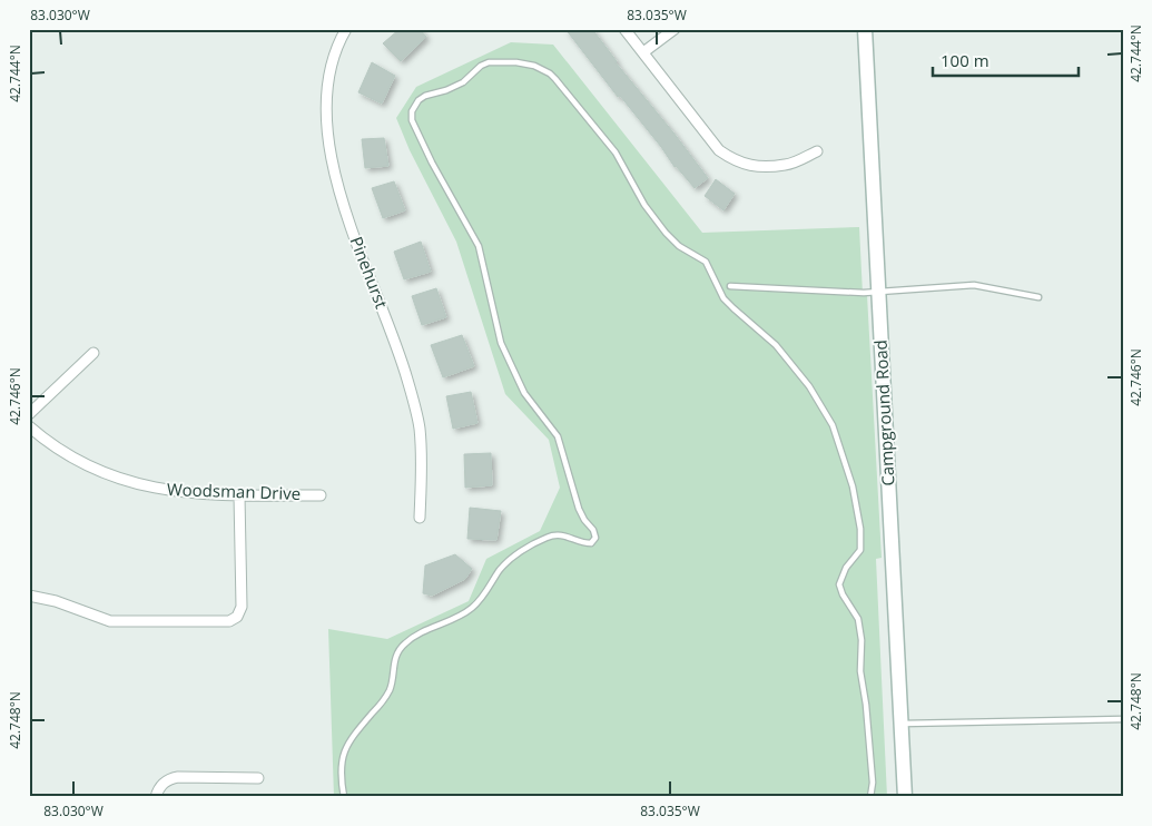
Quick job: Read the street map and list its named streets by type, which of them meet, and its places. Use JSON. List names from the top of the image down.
{
  "streets": {
    "street": ["Pinehurst", "Campground Road", "Woodsman Drive"]
  },
  "scale_bar": "100 m",
  "coordinates": [
    "83.030°W",
    "83.035°W",
    "42.744°N",
    "42.746°N",
    "42.748°N"
  ]
}
